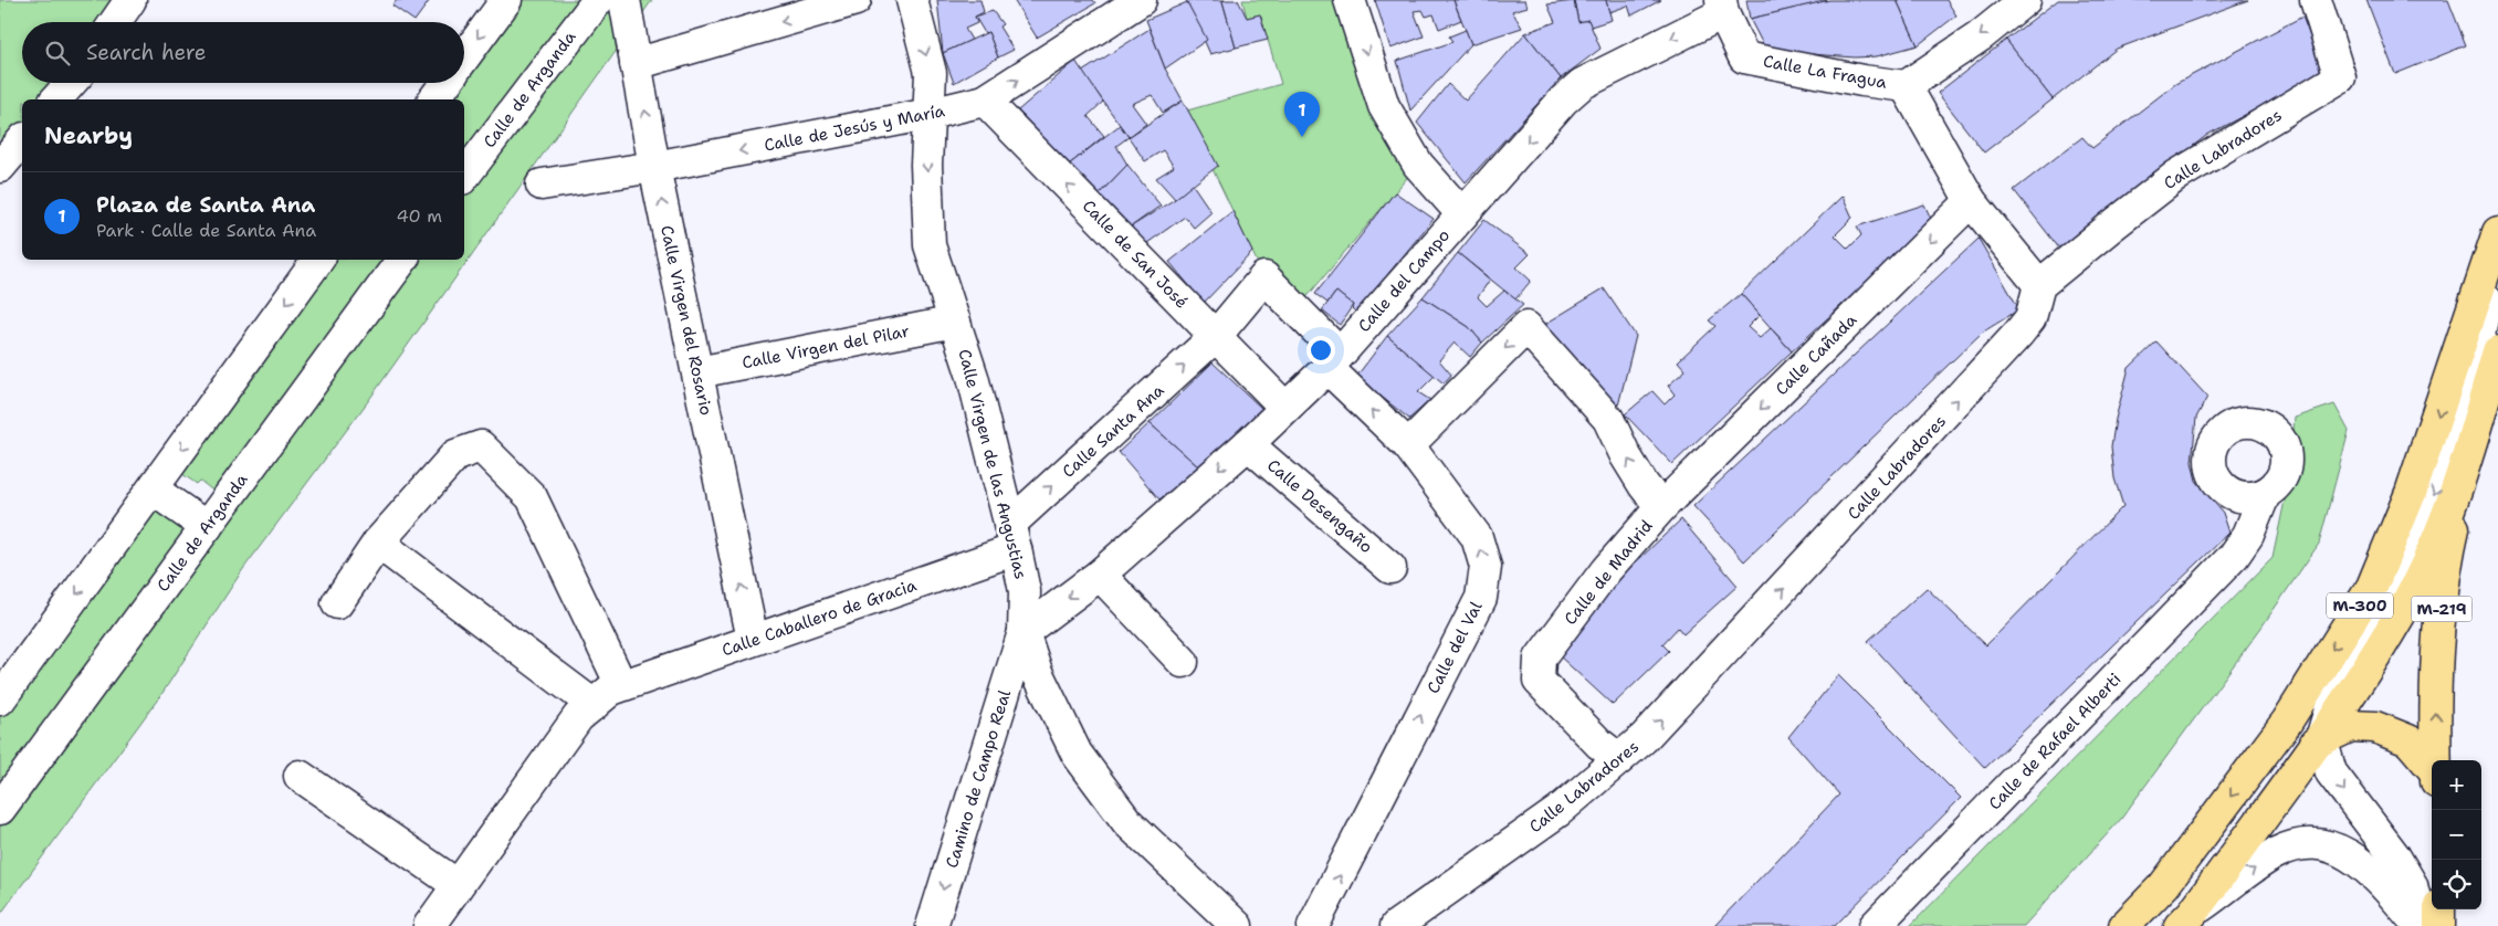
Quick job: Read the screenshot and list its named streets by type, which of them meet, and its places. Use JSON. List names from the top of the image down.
{
  "streets": {
    "main road": ["M-300", "M-219"],
    "street": [
      "Calle La Fragua",
      "Calle de Arganda",
      "Calle de Jesús y María",
      "Calle Labradores",
      "Calle de San José",
      "Calle del Campo",
      "Calle Virgen del Rosario",
      "Calle Virgen del Pilar",
      "Calle Cañada",
      "Calle Santa Ana",
      "Calle Virgen de las Angustias",
      "Calle Desengaño",
      "Calle de Madrid",
      "Calle Caballero de Gracia",
      "Calle del Val",
      "Calle de Rafael Alberti",
      "Camino de Campo Real"
    ]
  },
  "crossings": [
    ["Calle La Fragua", "Calle del Campo"],
    ["Calle de Jesús y María", "Calle de San José"],
    ["Calle de Jesús y María", "Calle Virgen del Rosario"],
    ["Calle de Jesús y María", "Calle Virgen de las Angustias"],
    ["Calle Labradores", "Calle de Madrid"],
    ["Calle de San José", "Calle del Campo"],
    ["Calle de San José", "Calle Santa Ana"],
    ["Calle del Campo", "Calle Santa Ana"],
    ["Calle del Campo", "Calle Virgen de las Angustias"],
    ["Calle del Campo", "Calle Desengaño"],
    ["Calle del Campo", "Calle del Val"],
    ["Calle del Campo", "Camino de Campo Real"],
    ["Calle Virgen del Rosario", "Calle Virgen del Pilar"],
    ["Calle Virgen del Rosario", "Calle Caballero de Gracia"],
    ["Calle Virgen del Pilar", "Calle Virgen de las Angustias"],
    ["Calle Cañada", "Calle de Madrid"],
    ["Calle Santa Ana", "Calle Virgen de las Angustias"],
    ["Calle Santa Ana", "Calle Caballero de Gracia"],
    ["Calle Santa Ana", "Calle del Val"],
    ["Calle Virgen de las Angustias", "Calle Caballero de Gracia"],
    ["Calle Virgen de las Angustias", "Camino de Campo Real"],
    ["Calle de Madrid", "Calle del Val"],
    ["M-300", "M-219"]
  ],
  "one_way": [
    "Calle La Fragua",
    "Calle Labradores",
    "Calle de San José",
    "Calle del Campo",
    "Calle Virgen del Rosario",
    "Calle Cañada",
    "Calle Santa Ana",
    "Calle del Val",
    "Camino de Campo Real"
  ],
  "page": {
    "search": "Search here",
    "pins": "1",
    "heading": "Nearby",
    "list": [
      {
        "mark": "1",
        "name": "Plaza de Santa Ana",
        "note": "Park · Calle de Santa Ana",
        "value": "40 m"
      }
    ],
    "map_buttons": ["+", "−"]
  }
}
